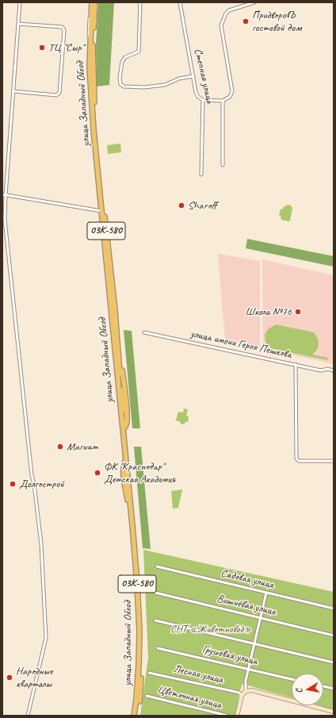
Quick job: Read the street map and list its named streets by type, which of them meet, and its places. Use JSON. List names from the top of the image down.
{
  "streets": {
    "highway": ["улица Западный Обход", "03К-580"],
    "street": [
      "Степная улица",
      "улица имени Героя Пешкова",
      "Садовая улица",
      "Вишнёвая улица",
      "Грушевая улица",
      "Лесная улица",
      "Цветочная улица"
    ]
  },
  "parks": ["СНТ «Животновод»"],
  "places": [
    "ПридворовЪ гостевой дом",
    "ТЦ \"Сыр\"",
    "Sharoff",
    "Школа №76",
    "Магнит",
    "ФК \"Краснодар\" Детская Академия",
    "Долгострой",
    "Народные кварталы"
  ],
  "north": "left"
}
